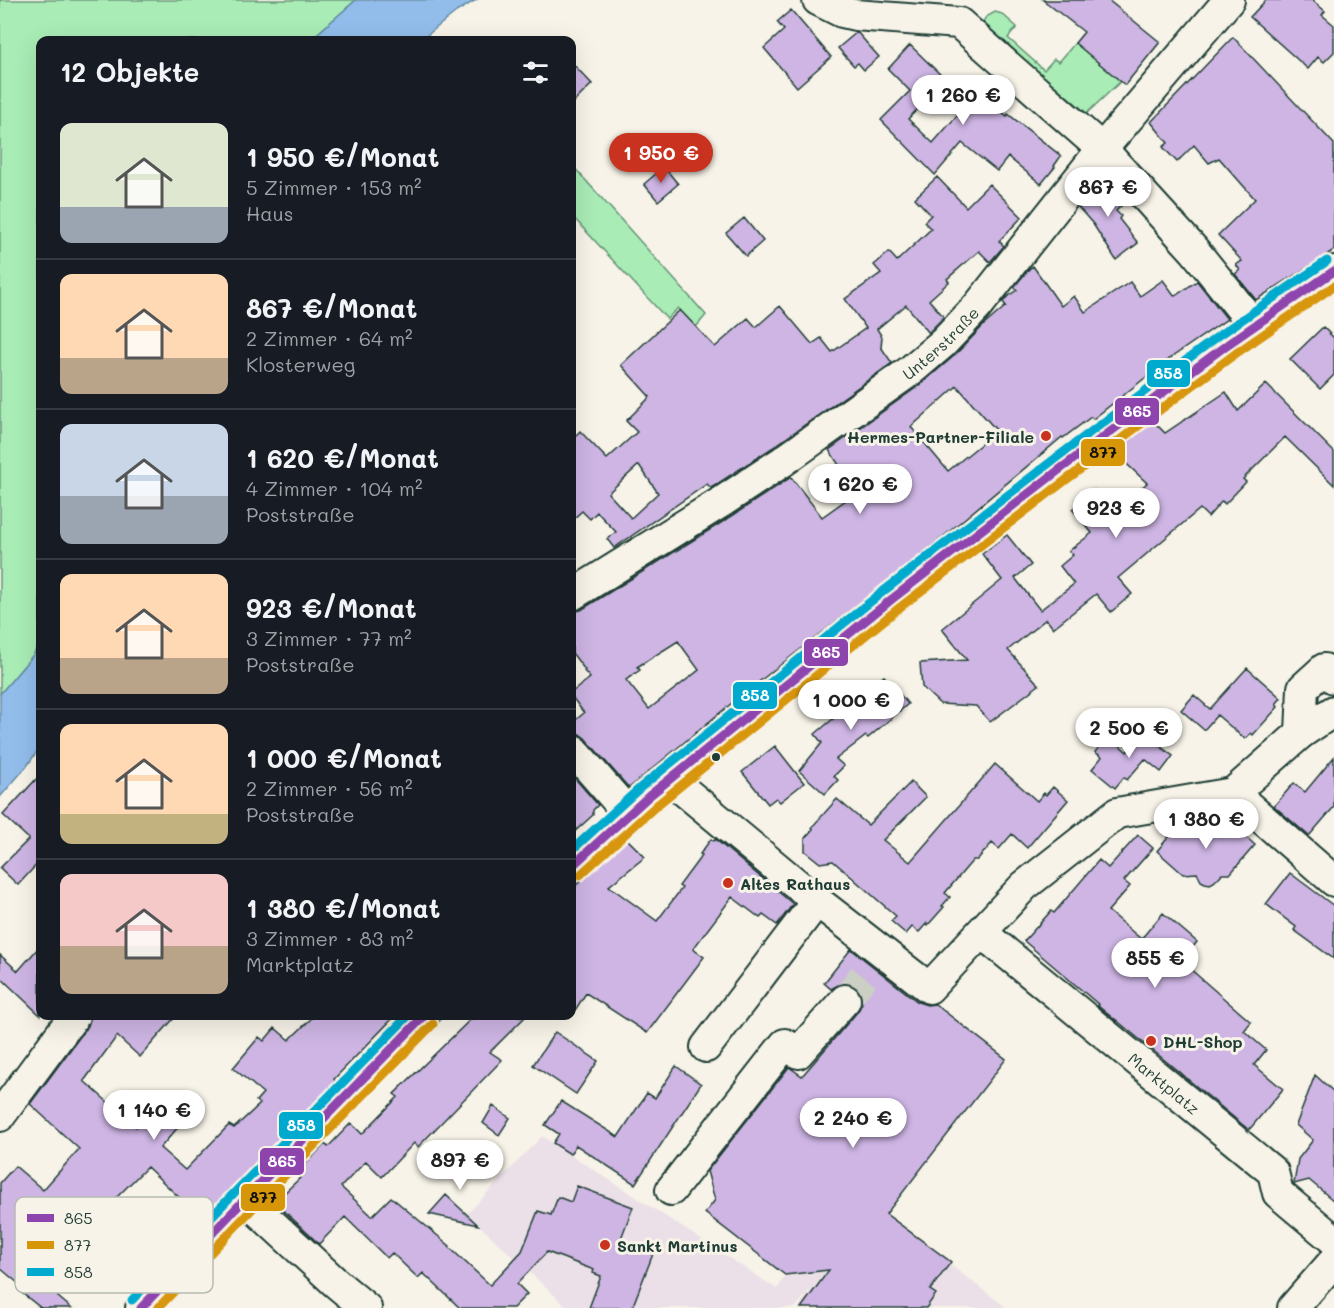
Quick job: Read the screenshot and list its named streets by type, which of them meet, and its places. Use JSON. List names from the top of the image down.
{
  "streets": {
    "street": ["Unterstraße", "Marktplatz"]
  },
  "places": [
    "Hermes-Partner-Filiale",
    "Altes Rathaus",
    "DHL-Shop",
    "Sankt Martinus"
  ],
  "lines": ["transit line 858", "transit line 865", "transit line 877"],
  "legend": ["865", "877", "858"],
  "page": {
    "heading": "12 Objekte",
    "price": [
      "1 260 €",
      "1 950 €",
      "867 €",
      "1 620 €",
      "923 €",
      "1 000 €",
      "2 500 €",
      "1 380 €",
      "855 €",
      "1 140 €",
      "2 240 €",
      "897 €"
    ],
    "list": [
      {
        "name": "1 950 €/Monat",
        "note": "5 Zimmer · 153 m² · Haus"
      },
      {
        "name": "867 €/Monat",
        "note": "2 Zimmer · 64 m² · Klosterweg"
      },
      {
        "name": "1 620 €/Monat",
        "note": "4 Zimmer · 104 m² · Poststraße"
      },
      {
        "name": "923 €/Monat",
        "note": "3 Zimmer · 77 m² · Poststraße"
      },
      {
        "name": "1 000 €/Monat",
        "note": "2 Zimmer · 56 m² · Poststraße"
      },
      {
        "name": "1 380 €/Monat",
        "note": "3 Zimmer · 83 m² · Marktplatz"
      }
    ]
  }
}
